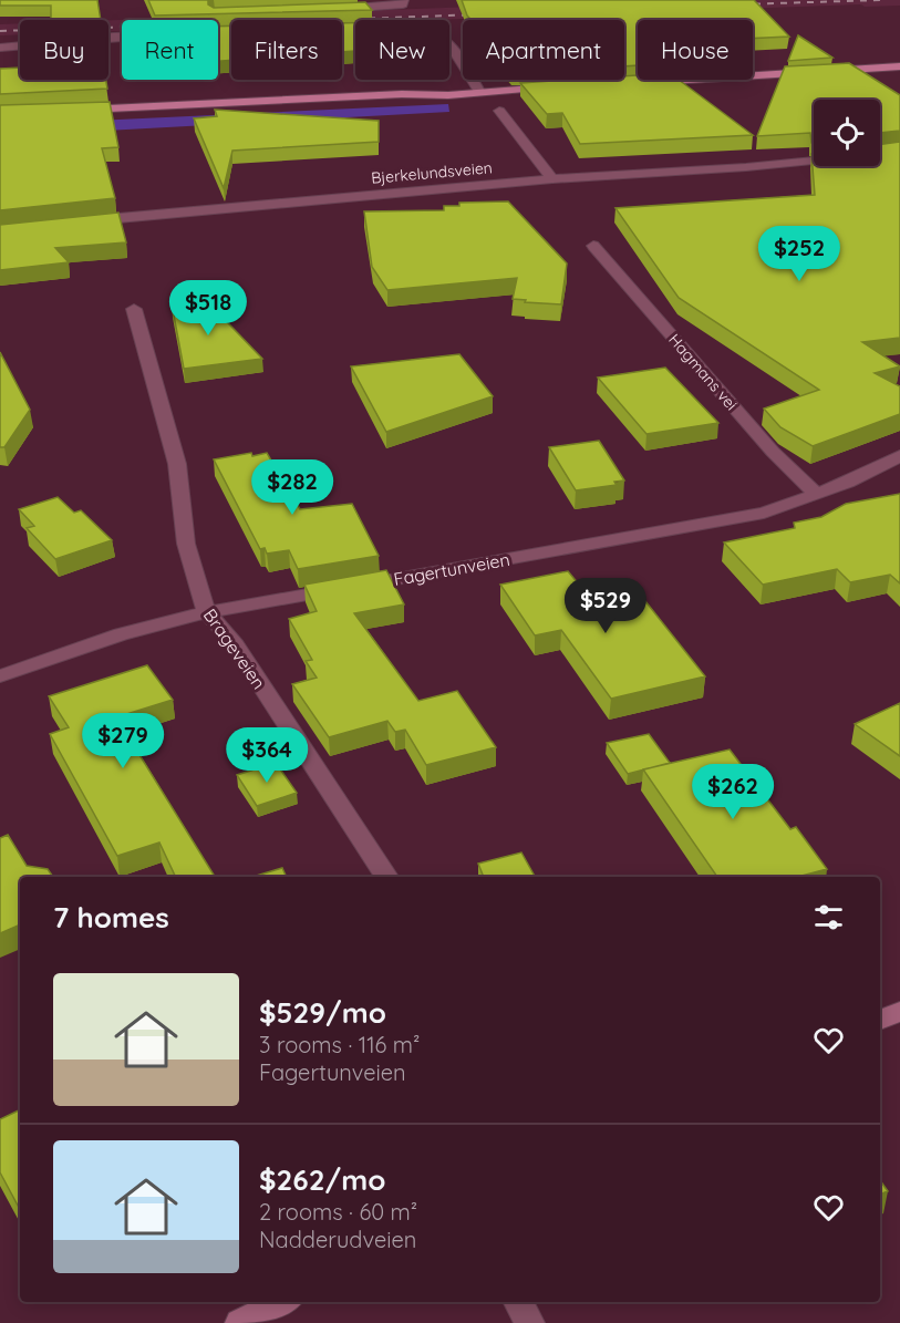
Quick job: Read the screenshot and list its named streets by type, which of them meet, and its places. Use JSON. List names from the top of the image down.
{
  "streets": {
    "street": [
      "Bjerkelundsveien",
      "Hagmans vei",
      "Fagertunveien",
      "Brageveien"
    ]
  },
  "crossings": [
    ["Hagmans vei", "Fagertunveien"],
    ["Fagertunveien", "Brageveien"]
  ],
  "page": {
    "chip": [
      "Buy",
      "Rent",
      "Filters",
      "New",
      "Apartment",
      "House"
    ],
    "price": [
      "$252",
      "$518",
      "$282",
      "$529",
      "$279",
      "$364",
      "$262"
    ],
    "heading": "7 homes",
    "list": [
      {
        "name": "$529/mo",
        "note": "3 rooms · 116 m² · Fagertunveien"
      },
      {
        "name": "$262/mo",
        "note": "2 rooms · 60 m² · Nadderudveien"
      }
    ]
  }
}
